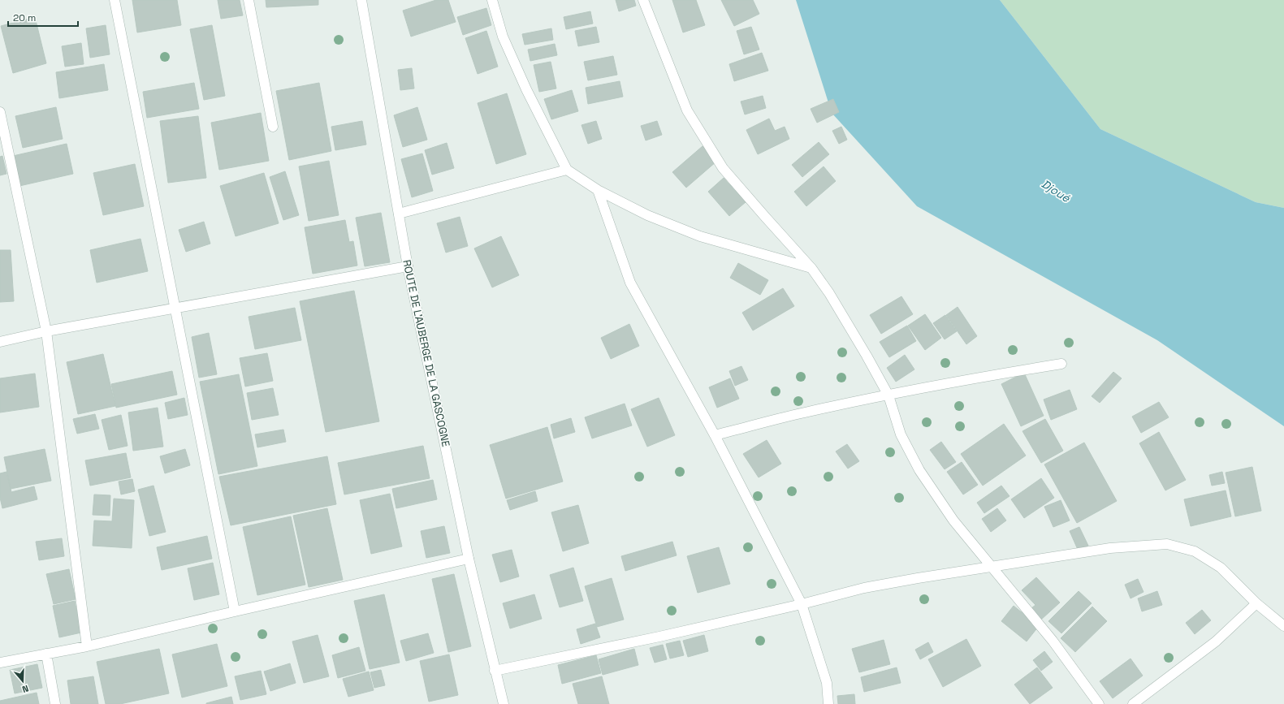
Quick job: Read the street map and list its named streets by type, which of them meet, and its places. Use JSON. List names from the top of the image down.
{
  "streets": {
    "street": ["ROUTE DE L'AUBERGE DE LA GASCOGNE"]
  },
  "water": ["Djoué"],
  "scale_bar": "20 m",
  "north": "bottom"
}
